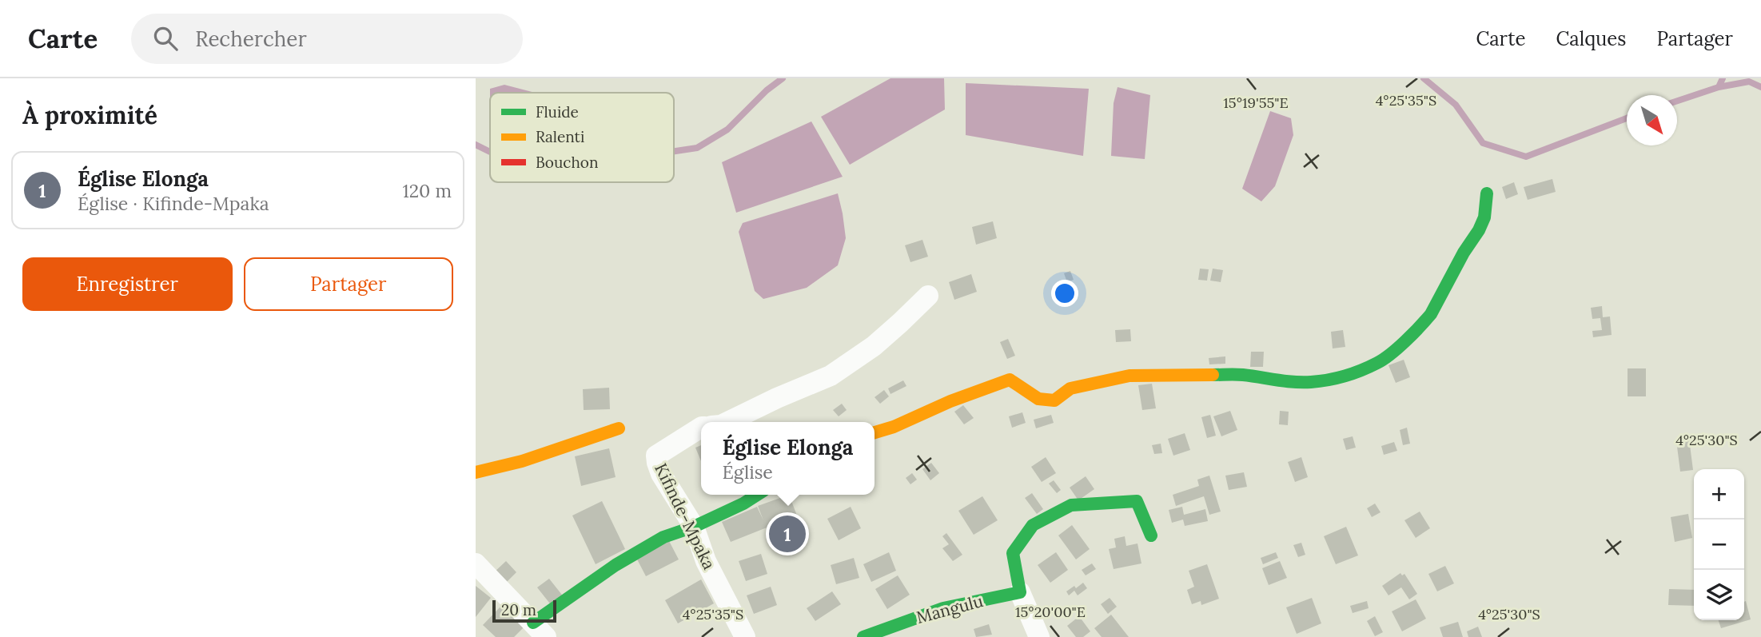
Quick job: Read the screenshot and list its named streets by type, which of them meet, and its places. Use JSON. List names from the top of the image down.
{
  "streets": {
    "street": ["Kifinde-Mpaka", "Mangulu"]
  },
  "legend": ["Fluide", "Ralenti", "Bouchon"],
  "scale_bar": "20 m",
  "north": "bottom right",
  "page": {
    "header": "Carte",
    "search": "Rechercher",
    "nav": ["Carte", "Calques", "Partager"],
    "heading": "À proximité",
    "list": [
      {
        "mark": "1",
        "name": "Église Elonga",
        "note": "Église · Kifinde-Mpaka",
        "value": "120 m"
      }
    ],
    "buttons": ["Enregistrer", "Partager"],
    "popup": ["Église Elonga", "Église"],
    "map_buttons": ["+", "−"],
    "pins": "1",
    "scale": "20 m"
  },
  "coordinates": [
    "4°25'35\"S",
    "15°19'55\"E",
    "4°25'30\"S",
    "15°20'00\"E"
  ]
}
